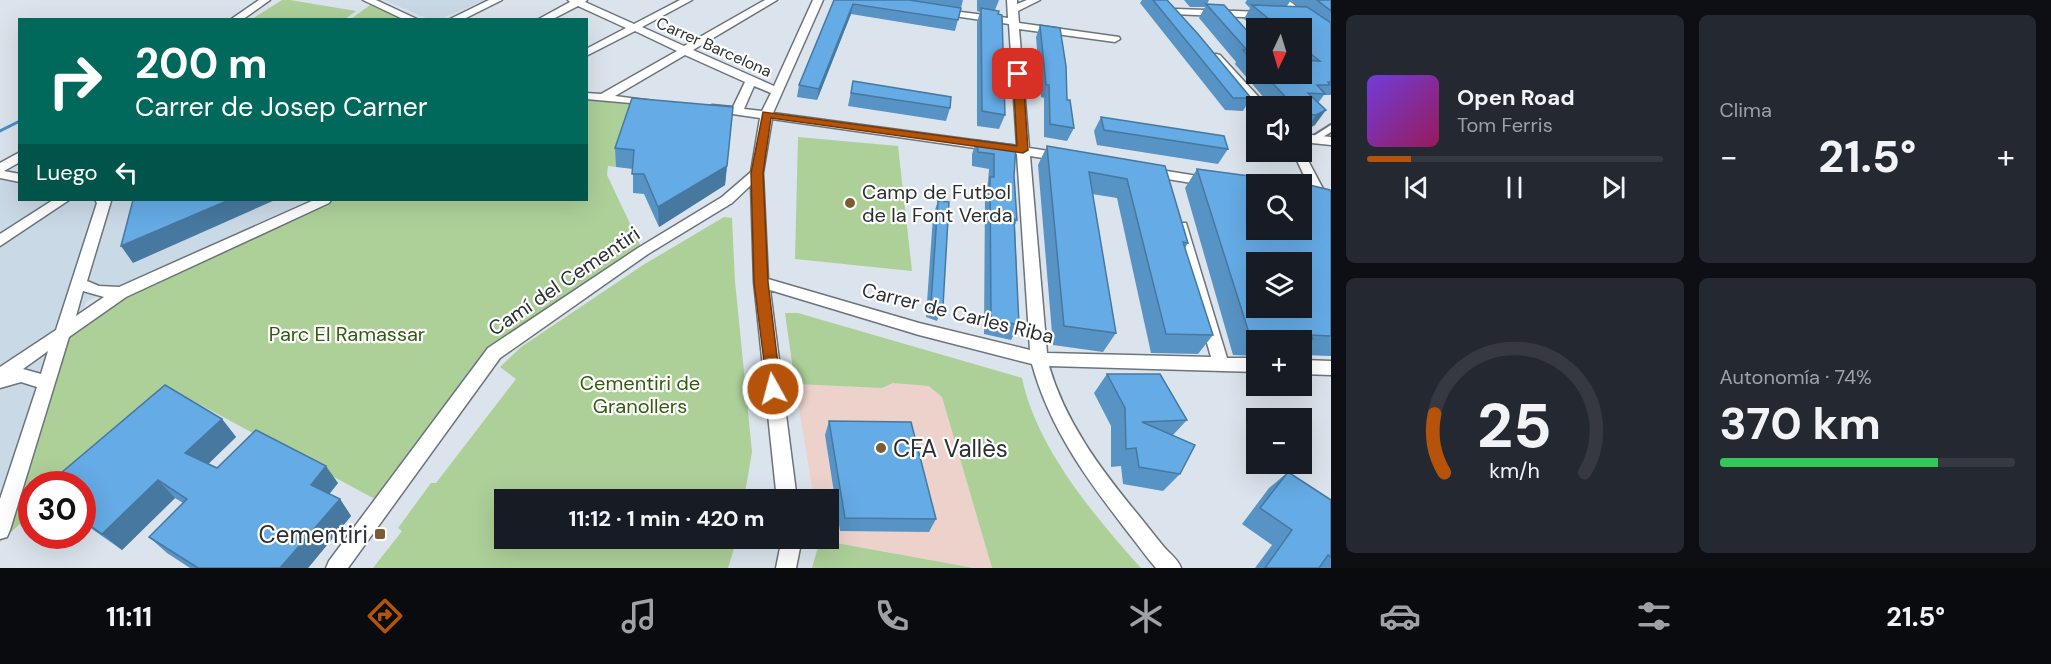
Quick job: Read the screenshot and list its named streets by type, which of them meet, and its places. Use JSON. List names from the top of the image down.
{
  "streets": {
    "street": ["Carrer Barcelona", "Camí del Cementiri", "Carrer de Carles Riba"]
  },
  "parks": ["Parc El Ramassar", "Cementiri de Granollers"],
  "places": {
    "other": ["Camp de Futbol de la Font Verda", "CFA Vallès"],
    "transit": ["Cementiri"]
  },
  "north": "bottom",
  "page": {
    "tile": [
      "Clima",
      ["Autonomía · 74%", "370 km"]
    ],
    "map_buttons": ["+", "−"],
    "turn": ["200 m", "Carrer de Josep Carner"],
    "song": ["Open Road", "Tom Ferris"],
    "heat": ["−", "21.5°", "+"],
    "then": "Luego",
    "limit": "30",
    "trip": "11:12 · 1 min · 420 m",
    "tabs": ["11:11", "21.5°"],
    "gauge": ["25", "km/h"]
  }
}
